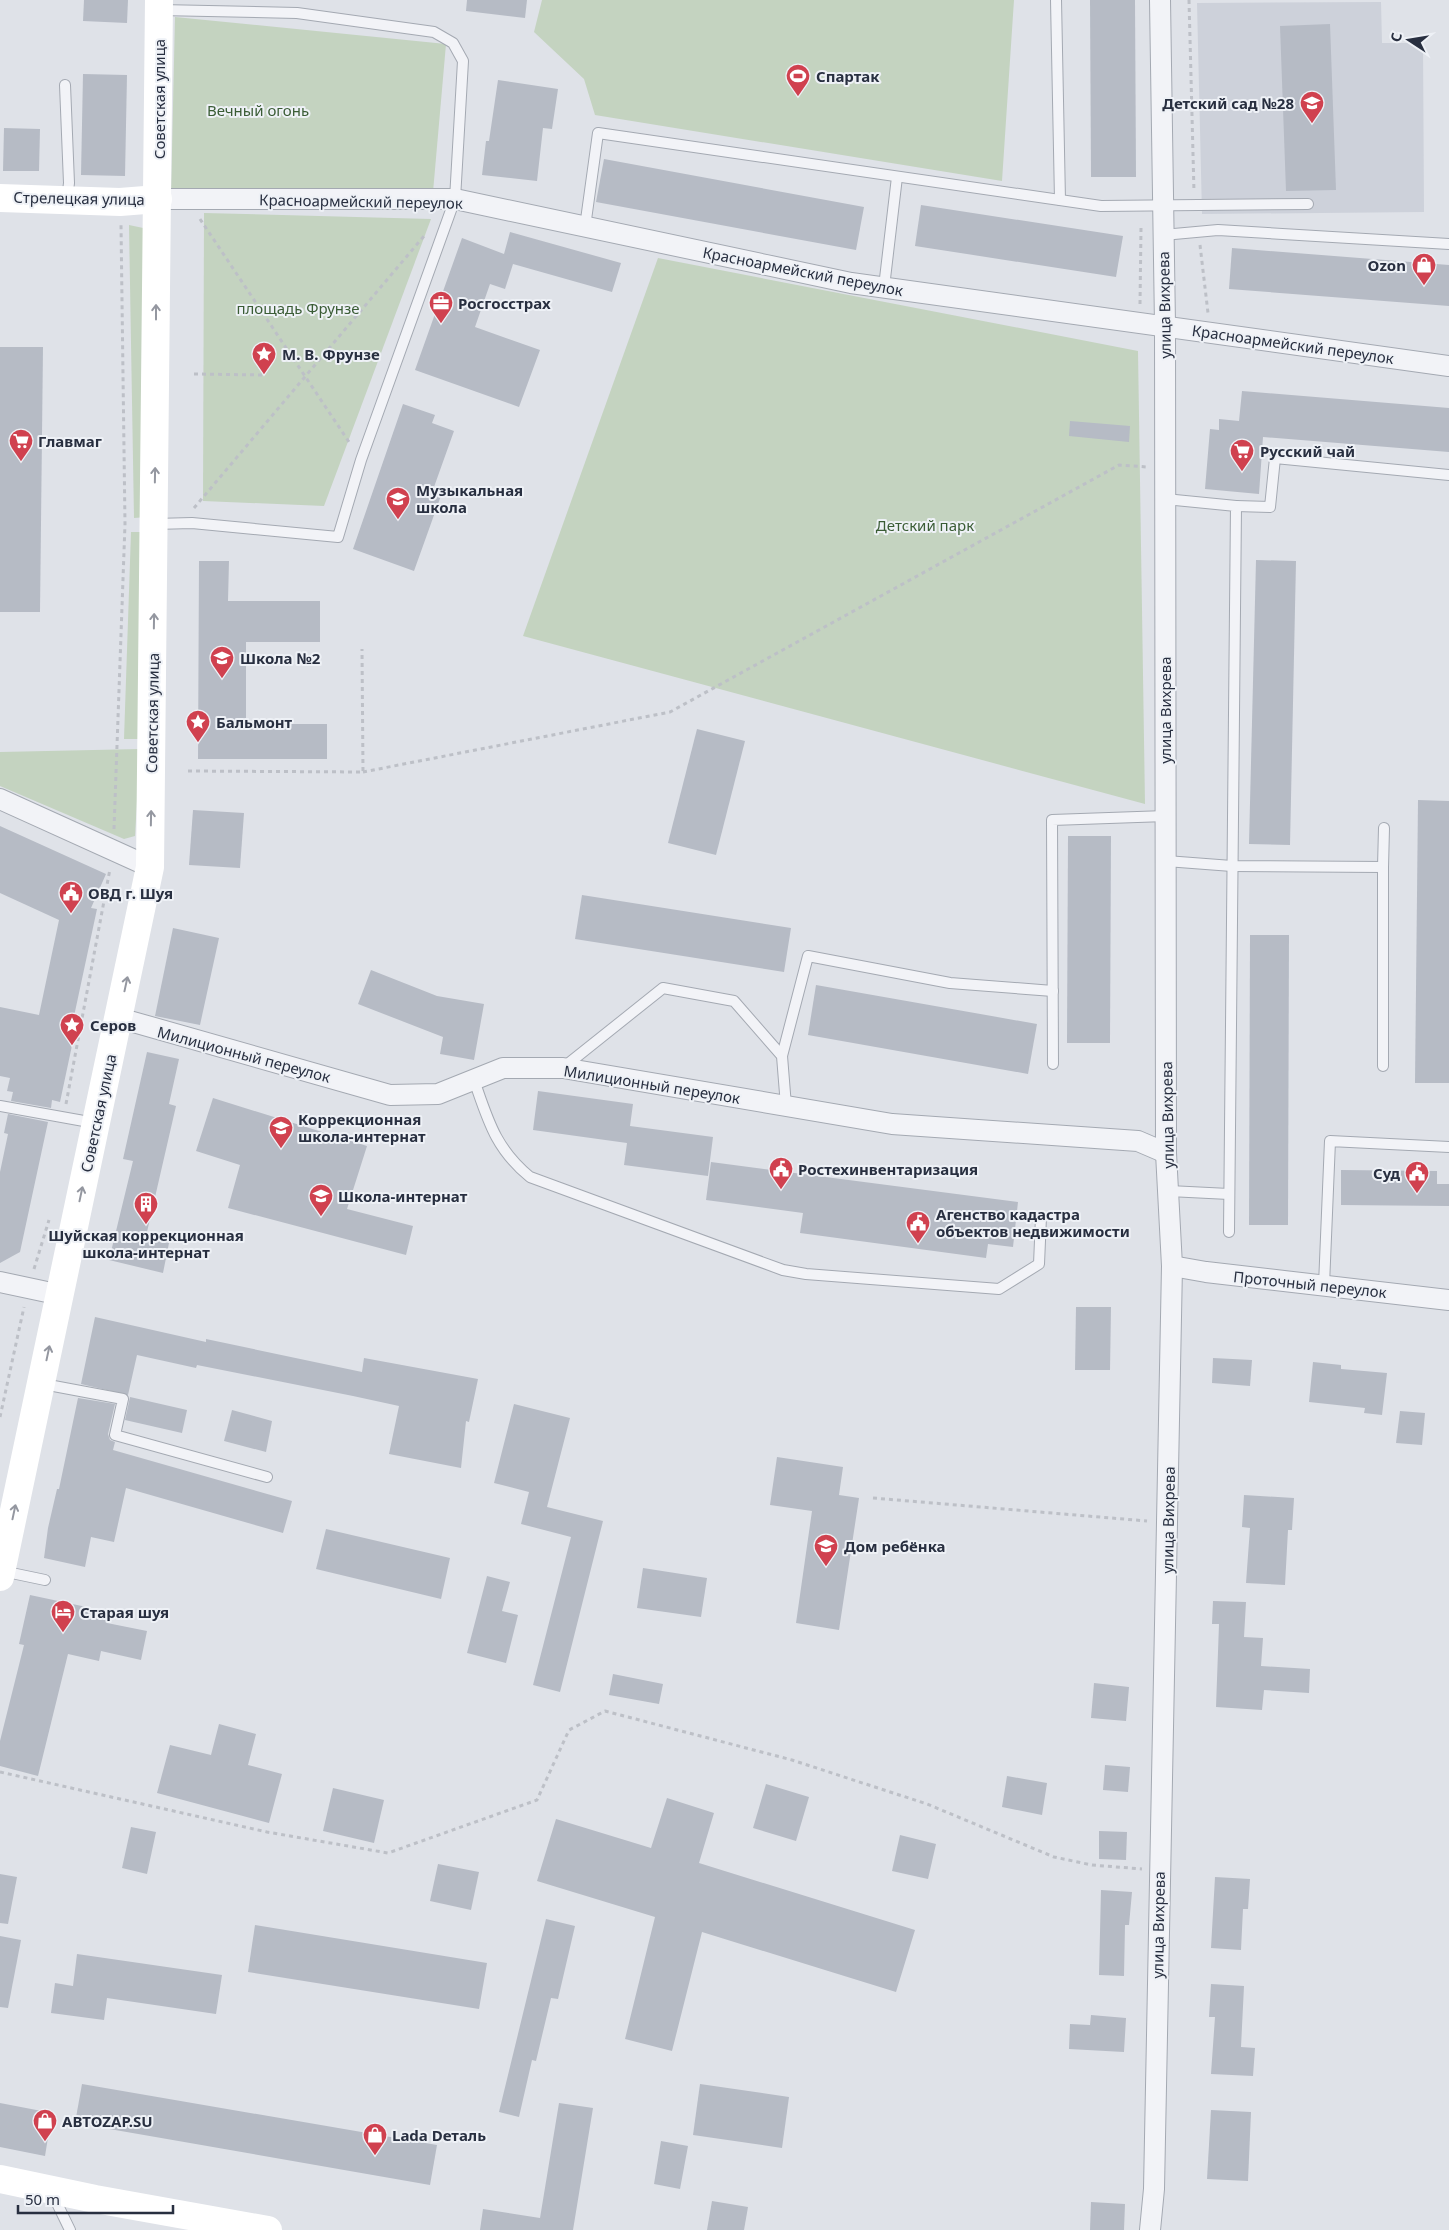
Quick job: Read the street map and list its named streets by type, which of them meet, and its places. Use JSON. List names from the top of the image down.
{
  "streets": {
    "street": [
      "Советская улица",
      "Стрелецкая улица",
      "Красноармейский переулок",
      "улица Вихрева",
      "Милиционный переулок",
      "Проточный переулок"
    ]
  },
  "crossings": [
    ["Советская улица", "Стрелецкая улица"],
    ["Советская улица", "Красноармейский переулок"],
    ["Советская улица", "Милиционный переулок"],
    ["Стрелецкая улица", "Красноармейский переулок"],
    ["Красноармейский переулок", "улица Вихрева"],
    ["улица Вихрева", "Милиционный переулок"],
    ["улица Вихрева", "Проточный переулок"]
  ],
  "one_way": ["Советская улица"],
  "parks": ["Вечный огонь", "площадь Фрунзе", "Детский парк"],
  "places": {
    "sports": ["Спартак"],
    "school or university": [
      "Детский сад №28",
      "Музыкальная школа",
      "Школа №2",
      "Коррекционная школа-интернат",
      "Школа-интернат",
      "Дом ребёнка"
    ],
    "shop": ["Ozon", "АВТОZAP.SU", "Lada Dеталь"],
    "office": ["Росгосстрах"],
    "place": ["М. В. Фрунзе", "Бальмонт", "Серов"],
    "supermarket": ["Главмаг", "Русский чай"],
    "public building": [
      "ОВД г. Шуя",
      "Ростехинвентаризация",
      "Суд",
      "Агенство кадастра объектов недвижимости"
    ],
    "building": ["Шуйская коррекционная школа-интернат"],
    "hotel": ["Старая шуя"]
  },
  "scale_bar": "50 m",
  "north": "left"
}
